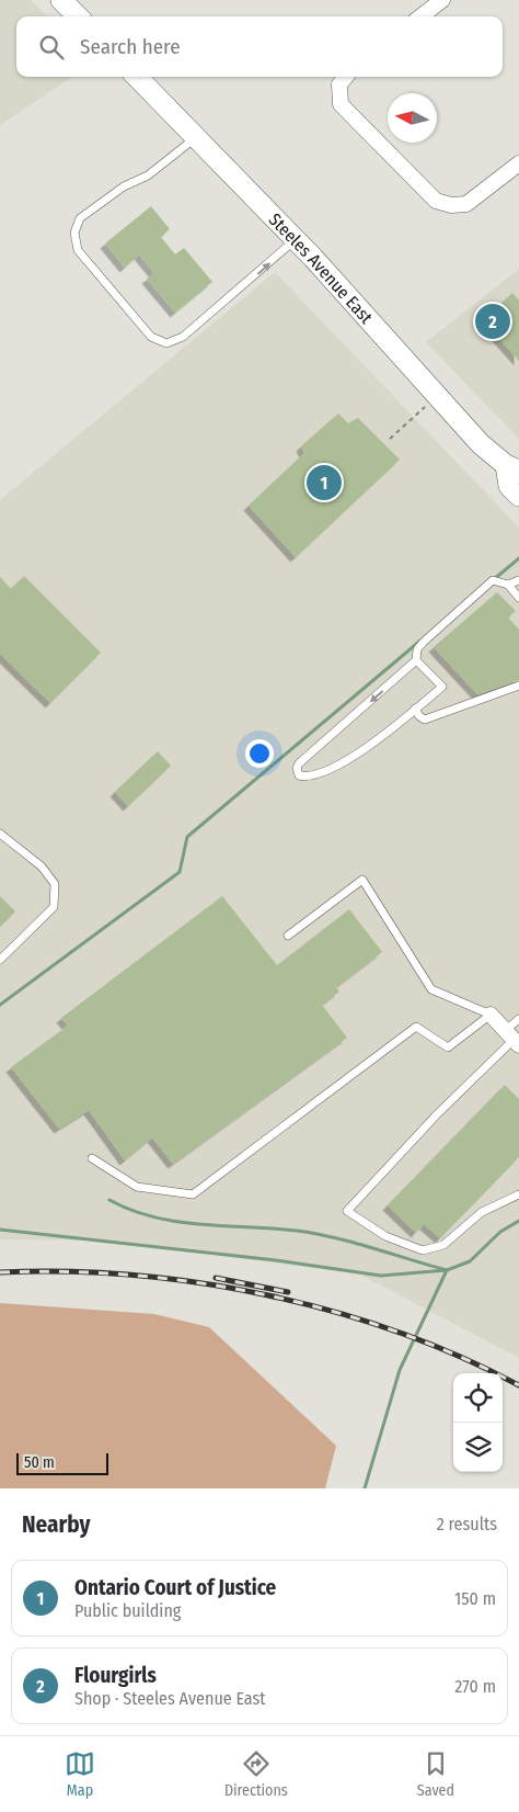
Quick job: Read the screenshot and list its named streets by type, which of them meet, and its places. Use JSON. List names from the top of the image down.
{
  "streets": {
    "main road": ["Steeles Avenue East"]
  },
  "scale_bar": "50 m",
  "north": "left",
  "page": {
    "search": "Search here",
    "pins": ["2", "1"],
    "scale": "50 m",
    "heading": ["Nearby", "2 results"],
    "list": [
      {
        "mark": "1",
        "name": "Ontario Court of Justice",
        "note": "Public building",
        "value": "150 m"
      },
      {
        "mark": "2",
        "name": "Flourgirls",
        "note": "Shop · Steeles Avenue East",
        "value": "270 m"
      }
    ],
    "nav": ["Map", "Directions", "Saved"]
  }
}
